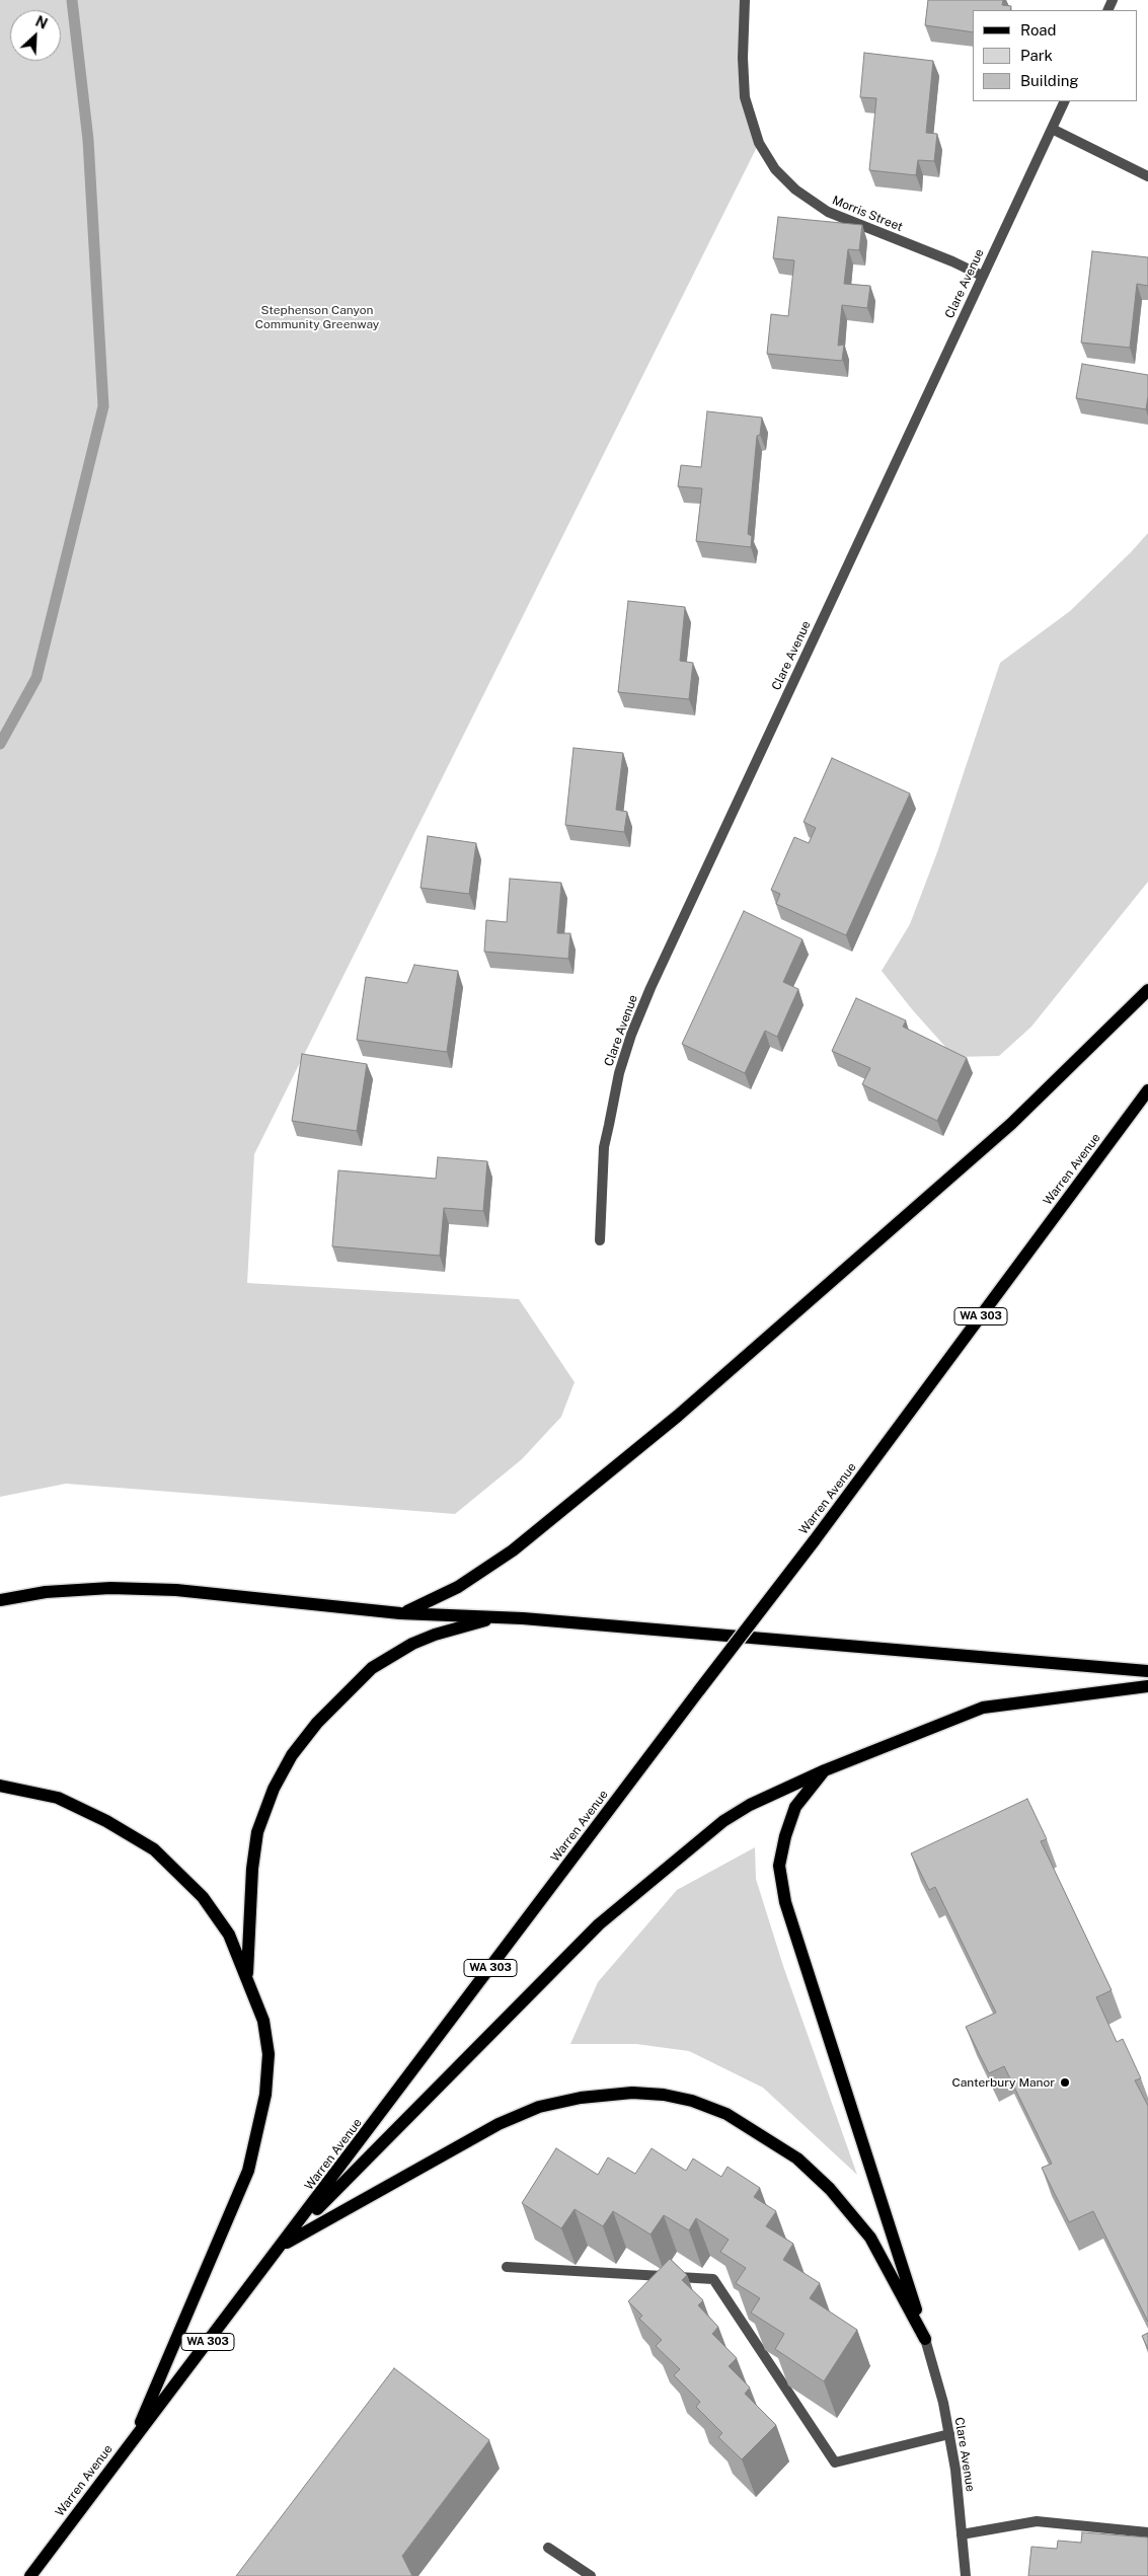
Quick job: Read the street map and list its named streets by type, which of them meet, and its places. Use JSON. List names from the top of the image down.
{
  "streets": {
    "main road": ["Warren Avenue", "WA 303"],
    "street": ["Morris Street", "Clare Avenue"]
  },
  "crossings": [
    ["Morris Street", "Clare Avenue"]
  ],
  "parks": ["Stephenson Canyon Community Greenway"],
  "places": ["Canterbury Manor"],
  "legend": ["Road", "Park", "Building"],
  "north": "top right"
}
